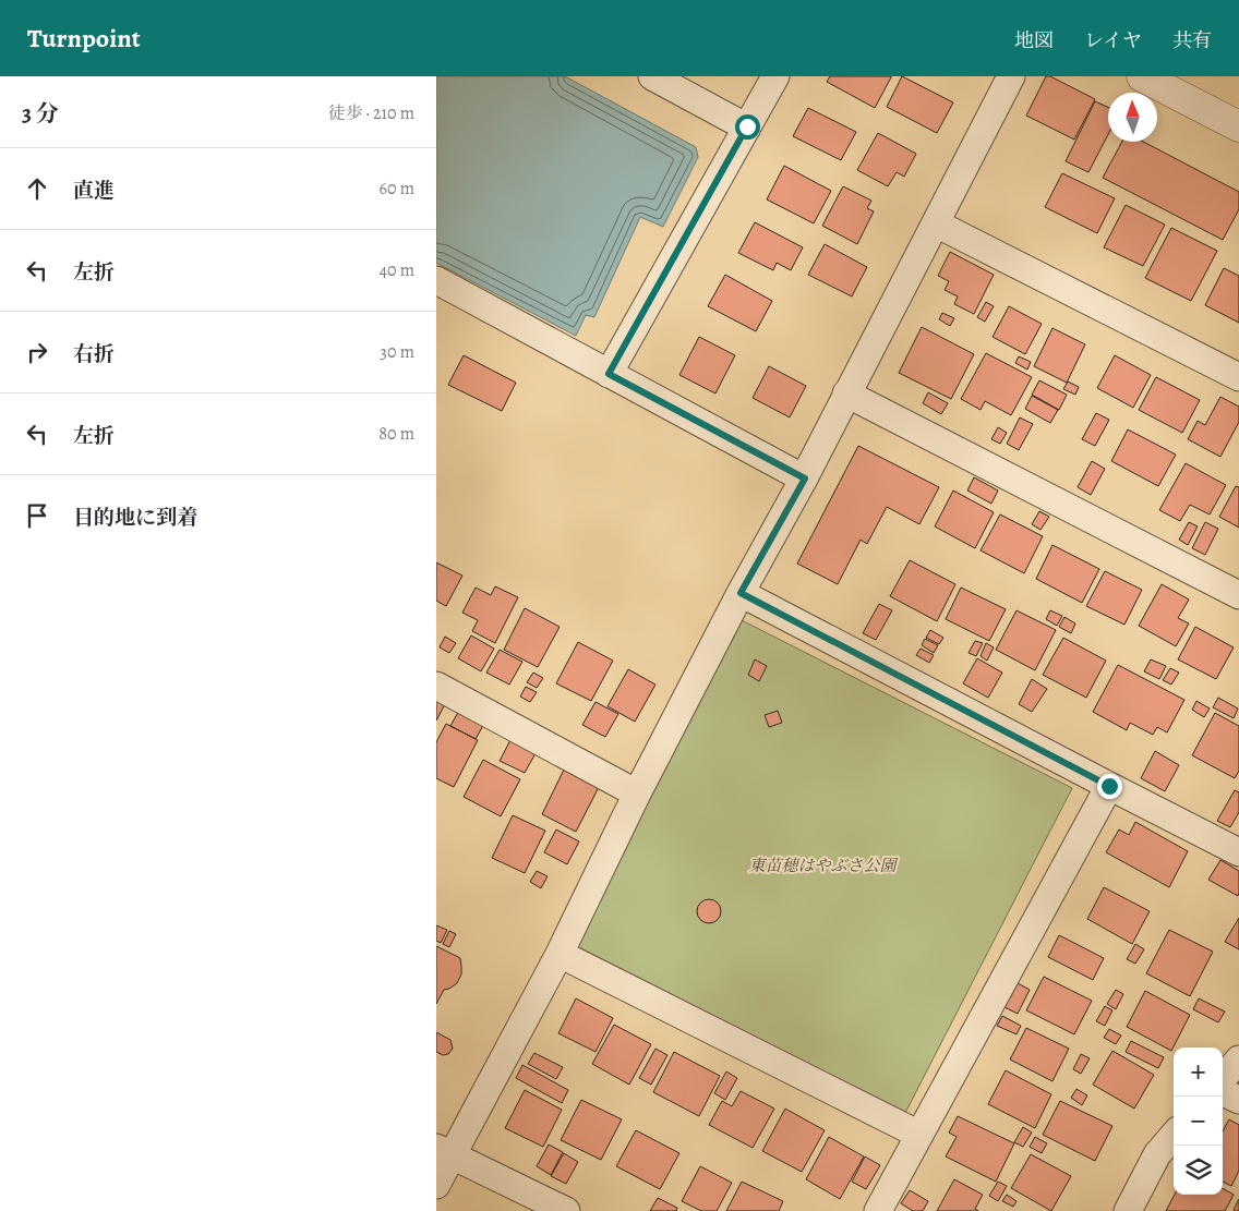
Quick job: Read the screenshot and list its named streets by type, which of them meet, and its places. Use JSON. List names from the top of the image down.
{
  "parks": ["東苗穂はやぶさ公園"],
  "north": "top",
  "page": {
    "header": "Turnpoint",
    "nav": ["地図", "レイヤ", "共有"],
    "heading": ["3 分", "徒歩 · 210 m"],
    "list": [
      ["直進", "60 m"],
      ["左折", "40 m"],
      ["右折", "30 m"],
      ["左折", "80 m"],
      "目的地に到着"
    ],
    "map_buttons": ["+", "−"]
  }
}
